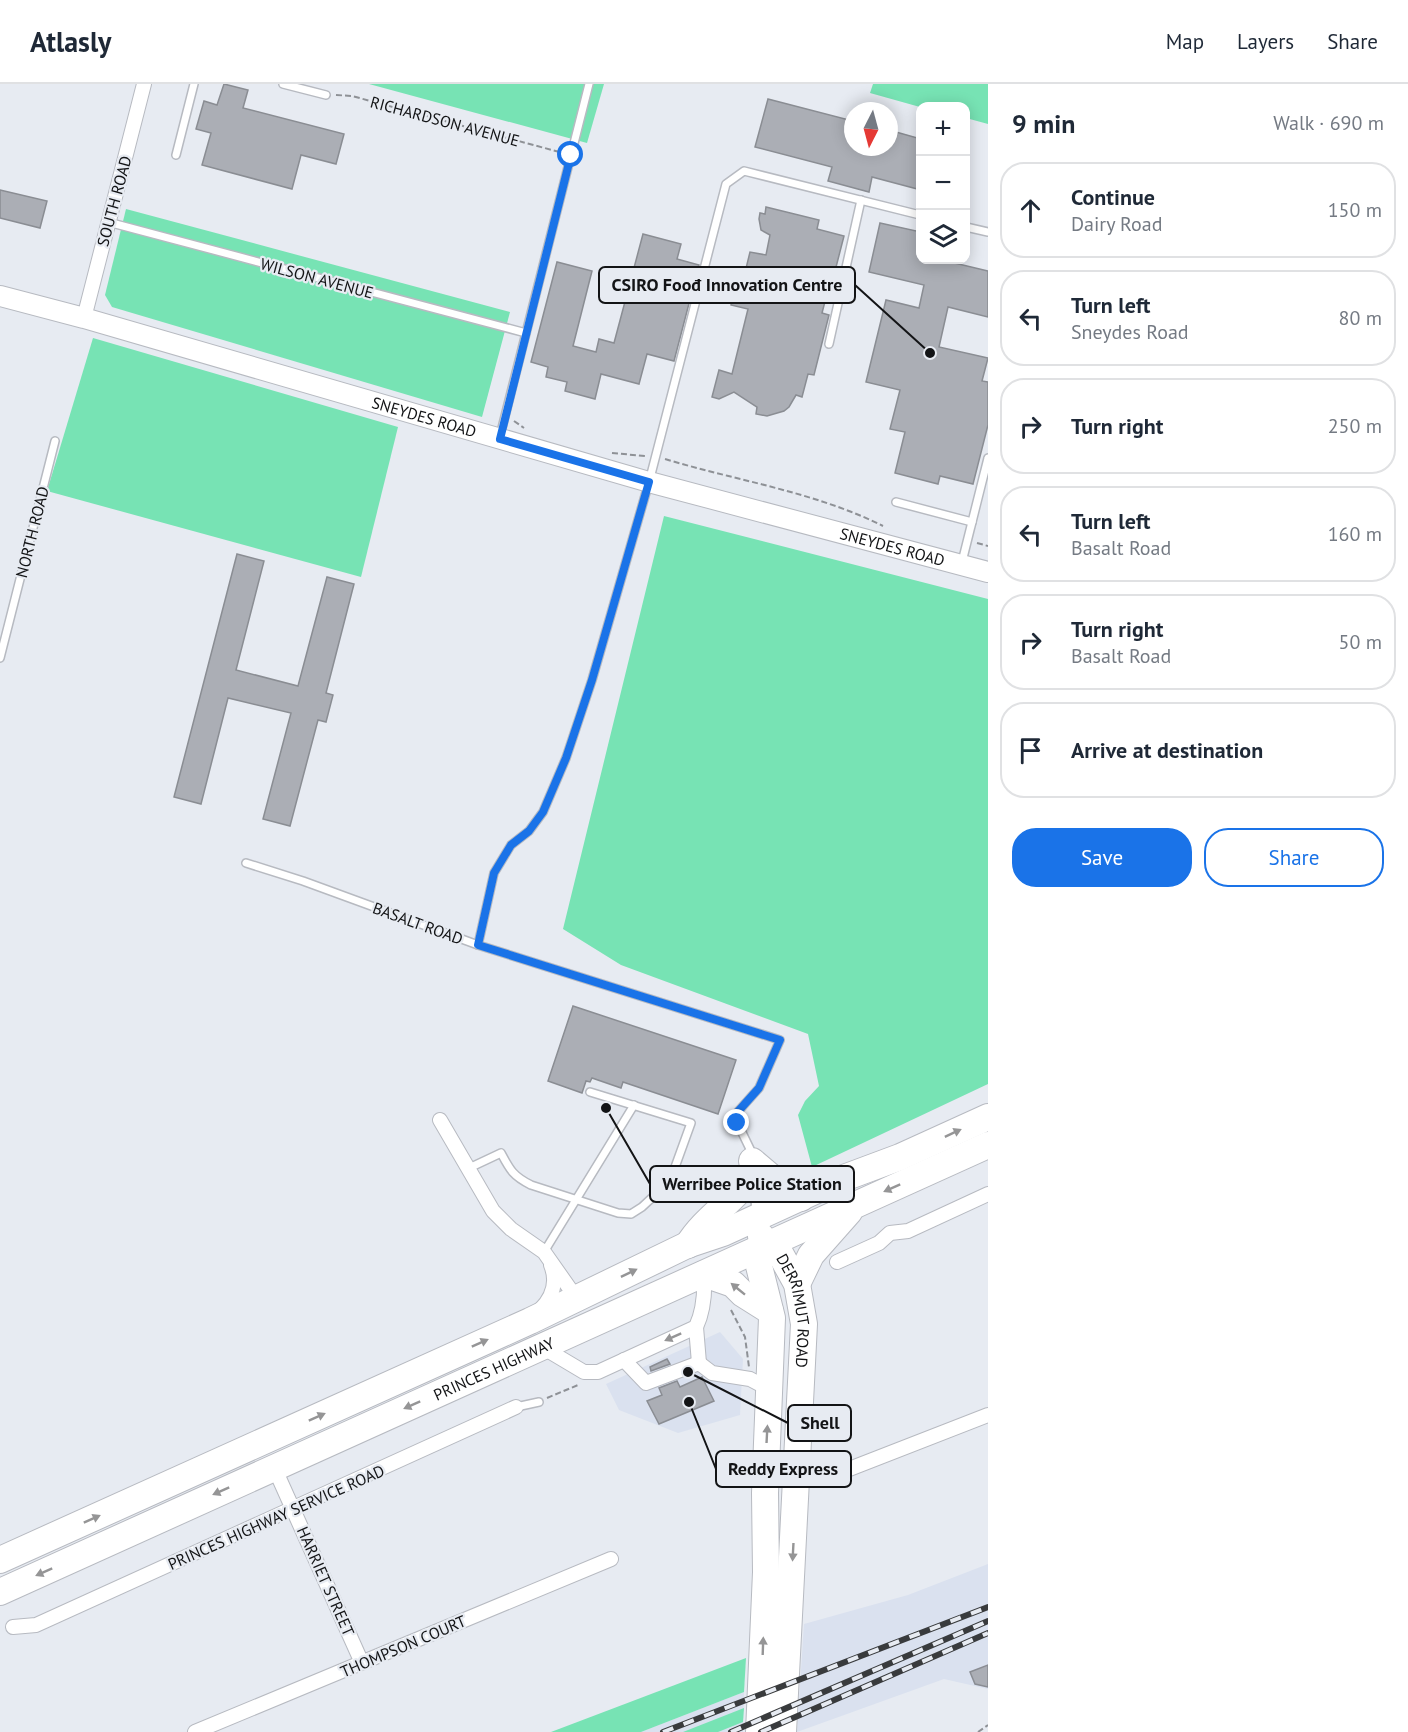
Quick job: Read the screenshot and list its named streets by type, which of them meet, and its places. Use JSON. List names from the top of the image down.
{
  "streets": {
    "highway": ["DERRIMUT ROAD", "PRINCES HIGHWAY"],
    "main road": ["SNEYDES ROAD"],
    "street": [
      "SOUTH ROAD",
      "PRINCES HIGHWAY SERVICE ROAD",
      "HARRIET STREET",
      "THOMPSON COURT"
    ],
    "lane": ["WILSON AVENUE", "NORTH ROAD", "BASALT ROAD"],
    "path": ["RICHARDSON AVENUE"]
  },
  "crossings": [
    ["SOUTH ROAD", "WILSON AVENUE"],
    ["SOUTH ROAD", "SNEYDES ROAD"],
    ["BASALT ROAD", "PRINCES HIGHWAY"],
    ["DERRIMUT ROAD", "PRINCES HIGHWAY"],
    ["PRINCES HIGHWAY", "HARRIET STREET"],
    ["PRINCES HIGHWAY SERVICE ROAD", "HARRIET STREET"],
    ["HARRIET STREET", "THOMPSON COURT"]
  ],
  "places": [
    "CSIRO Foođ Innovation Centre",
    "Werribee Police Station",
    "Shell",
    "Reddy Express"
  ],
  "north": "bottom",
  "page": {
    "header": "Atlasly",
    "nav": ["Map", "Layers", "Share"],
    "heading": ["9 min", "Walk · 690 m"],
    "map_buttons": ["+", "−"],
    "list": [
      ["Continue", "Dairy Road", "150 m"],
      ["Turn left", "Sneydes Road", "80 m"],
      ["Turn right", "250 m"],
      ["Turn left", "Basalt Road", "160 m"],
      ["Turn right", "Basalt Road", "50 m"],
      "Arrive at destination"
    ],
    "buttons": ["Save", "Share"]
  }
}
